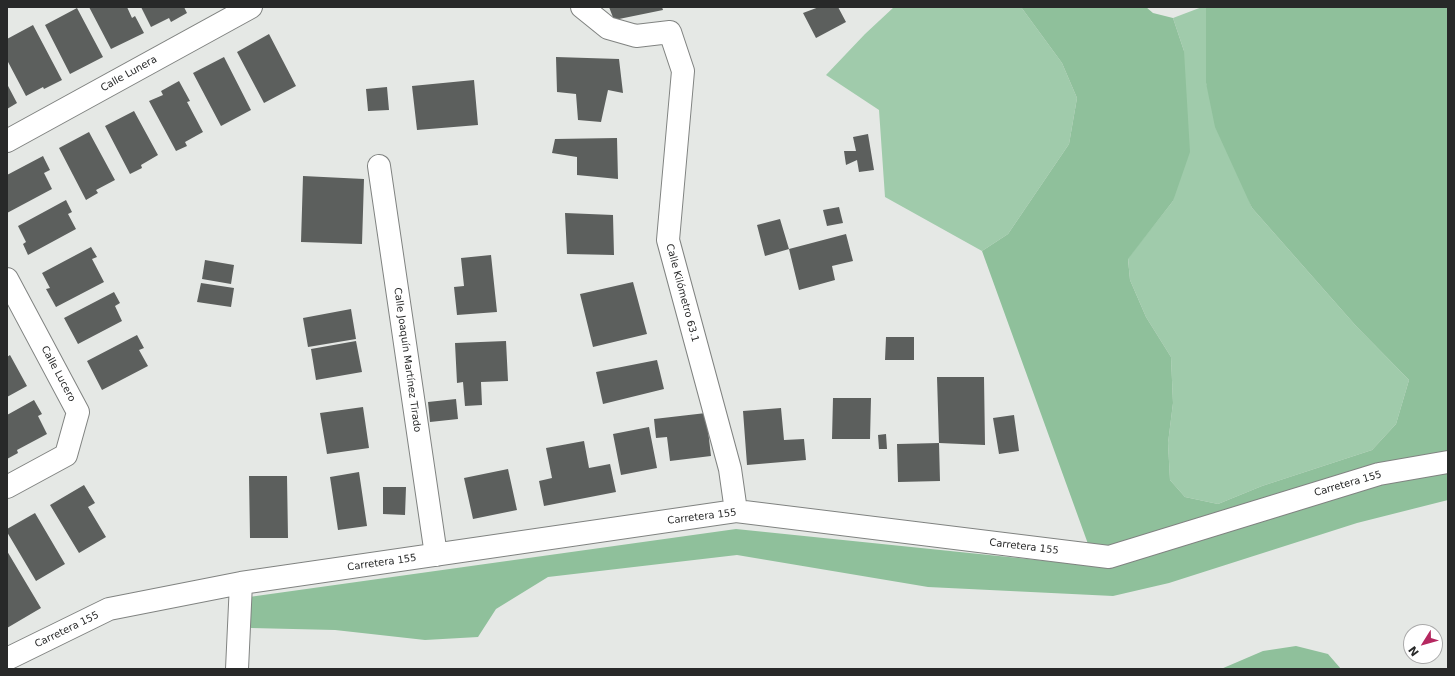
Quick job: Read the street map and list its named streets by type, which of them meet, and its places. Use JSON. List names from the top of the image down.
{
  "streets": {
    "street": [
      "Calle Lunera",
      "Calle Kilómetro 63.1",
      "Calle Joaquín Martínez Tirado",
      "Calle Lucero",
      "Carretera 155"
    ]
  },
  "crossings": [
    ["Calle Kilómetro 63.1", "Carretera 155"],
    ["Calle Joaquín Martínez Tirado", "Carretera 155"]
  ],
  "north": "bottom left"
}
